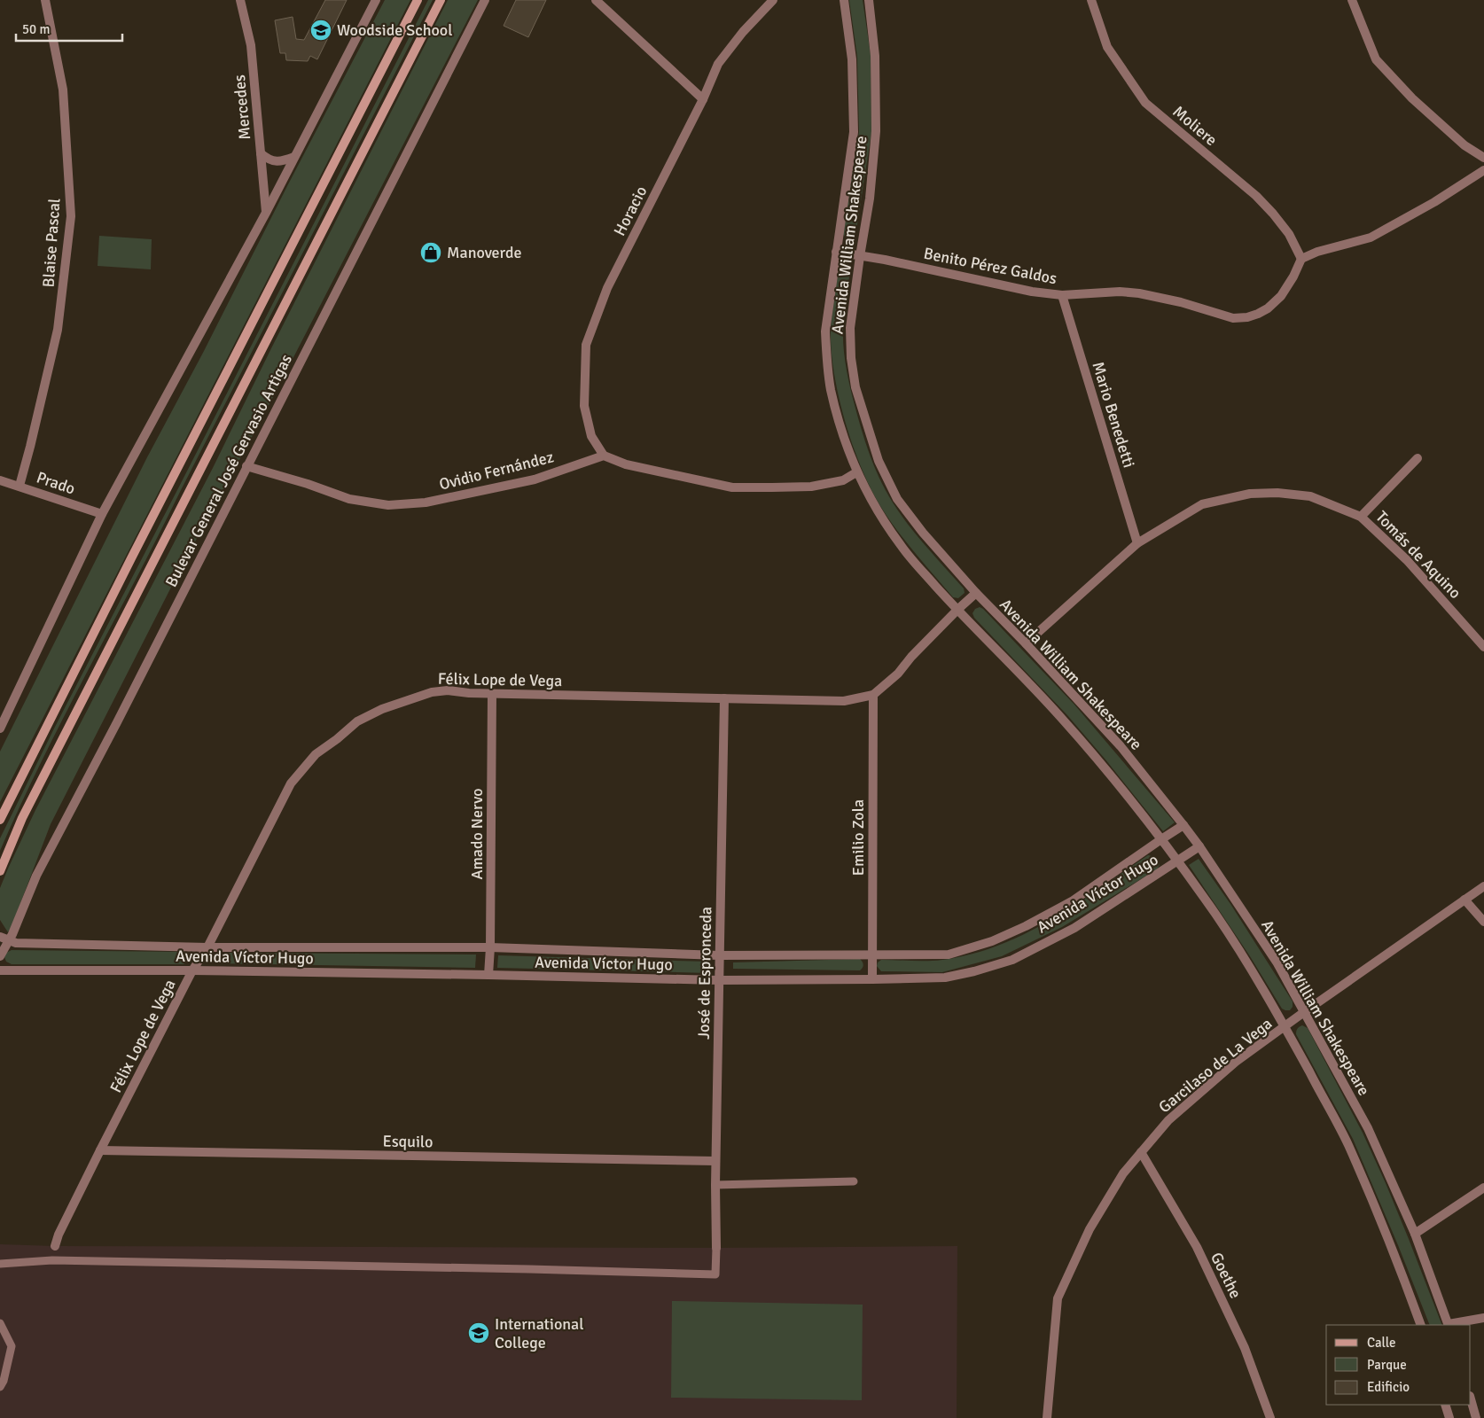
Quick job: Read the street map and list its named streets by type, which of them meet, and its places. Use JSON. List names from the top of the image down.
{
  "streets": {
    "main road": ["Bulevar General José Gervasio Artigas"],
    "street": [
      "Mercedes",
      "Moliere",
      "Horacio",
      "Avenida William Shakespeare",
      "Blaise Pascal",
      "Benito Pérez Galdos",
      "Mario Benedetti",
      "Ovidio Fernández",
      "Prado",
      "Tomás de Aquino",
      "Félix Lope de Vega",
      "Amado Nervo",
      "Emilio Zola",
      "Avenida Víctor Hugo",
      "José de Espronceda",
      "Garcilaso de La Vega",
      "Esquilo",
      "Goethe"
    ]
  },
  "crossings": [
    ["Moliere", "Benito Pérez Galdos"],
    ["Horacio", "Ovidio Fernández"],
    ["Avenida William Shakespeare", "Benito Pérez Galdos"],
    ["Avenida William Shakespeare", "Tomás de Aquino"],
    ["Avenida William Shakespeare", "Félix Lope de Vega"],
    ["Avenida William Shakespeare", "Avenida Víctor Hugo"],
    ["Avenida William Shakespeare", "Garcilaso de La Vega"],
    ["Blaise Pascal", "Prado"],
    ["Benito Pérez Galdos", "Mario Benedetti"],
    ["Mario Benedetti", "Tomás de Aquino"],
    ["Bulevar General José Gervasio Artigas", "Ovidio Fernández"],
    ["Bulevar General José Gervasio Artigas", "Avenida Víctor Hugo"],
    ["Félix Lope de Vega", "Amado Nervo"],
    ["Félix Lope de Vega", "Emilio Zola"],
    ["Félix Lope de Vega", "Avenida Víctor Hugo"],
    ["Félix Lope de Vega", "José de Espronceda"],
    ["Félix Lope de Vega", "Esquilo"],
    ["Amado Nervo", "Avenida Víctor Hugo"],
    ["Emilio Zola", "Avenida Víctor Hugo"],
    ["Avenida Víctor Hugo", "José de Espronceda"],
    ["José de Espronceda", "Esquilo"],
    ["Garcilaso de La Vega", "Goethe"]
  ],
  "places": {
    "school or university": ["Woodside School", "International College"],
    "shop": ["Manoverde"]
  },
  "legend": ["Calle", "Parque", "Edificio"],
  "scale_bar": "50 m"
}
